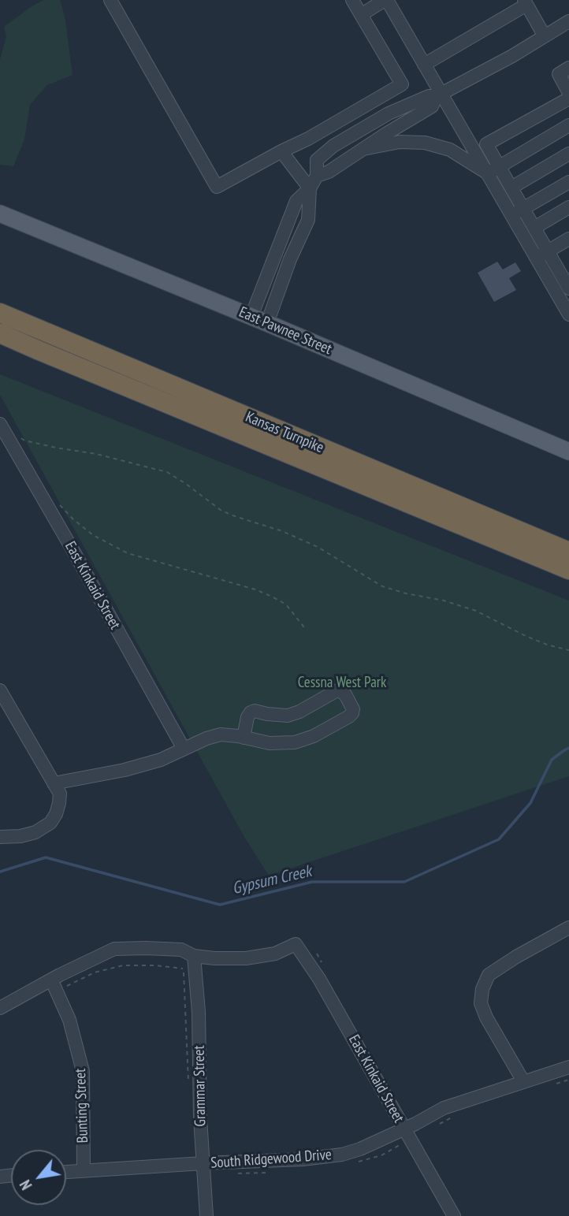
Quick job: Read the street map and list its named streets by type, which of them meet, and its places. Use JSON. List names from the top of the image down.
{
  "streets": {
    "highway": ["Kansas Turnpike"],
    "main road": ["East Pawnee Street"],
    "street": [
      "East Kinkaid Street",
      "Grammar Street",
      "Bunting Street",
      "South Ridgewood Drive"
    ]
  },
  "crossings": [
    ["East Kinkaid Street", "Grammar Street"],
    ["East Kinkaid Street", "South Ridgewood Drive"],
    ["Grammar Street", "South Ridgewood Drive"],
    ["Bunting Street", "South Ridgewood Drive"]
  ],
  "water": ["Gypsum Creek"],
  "parks": ["Cessna West Park"],
  "north": "bottom left"
}
